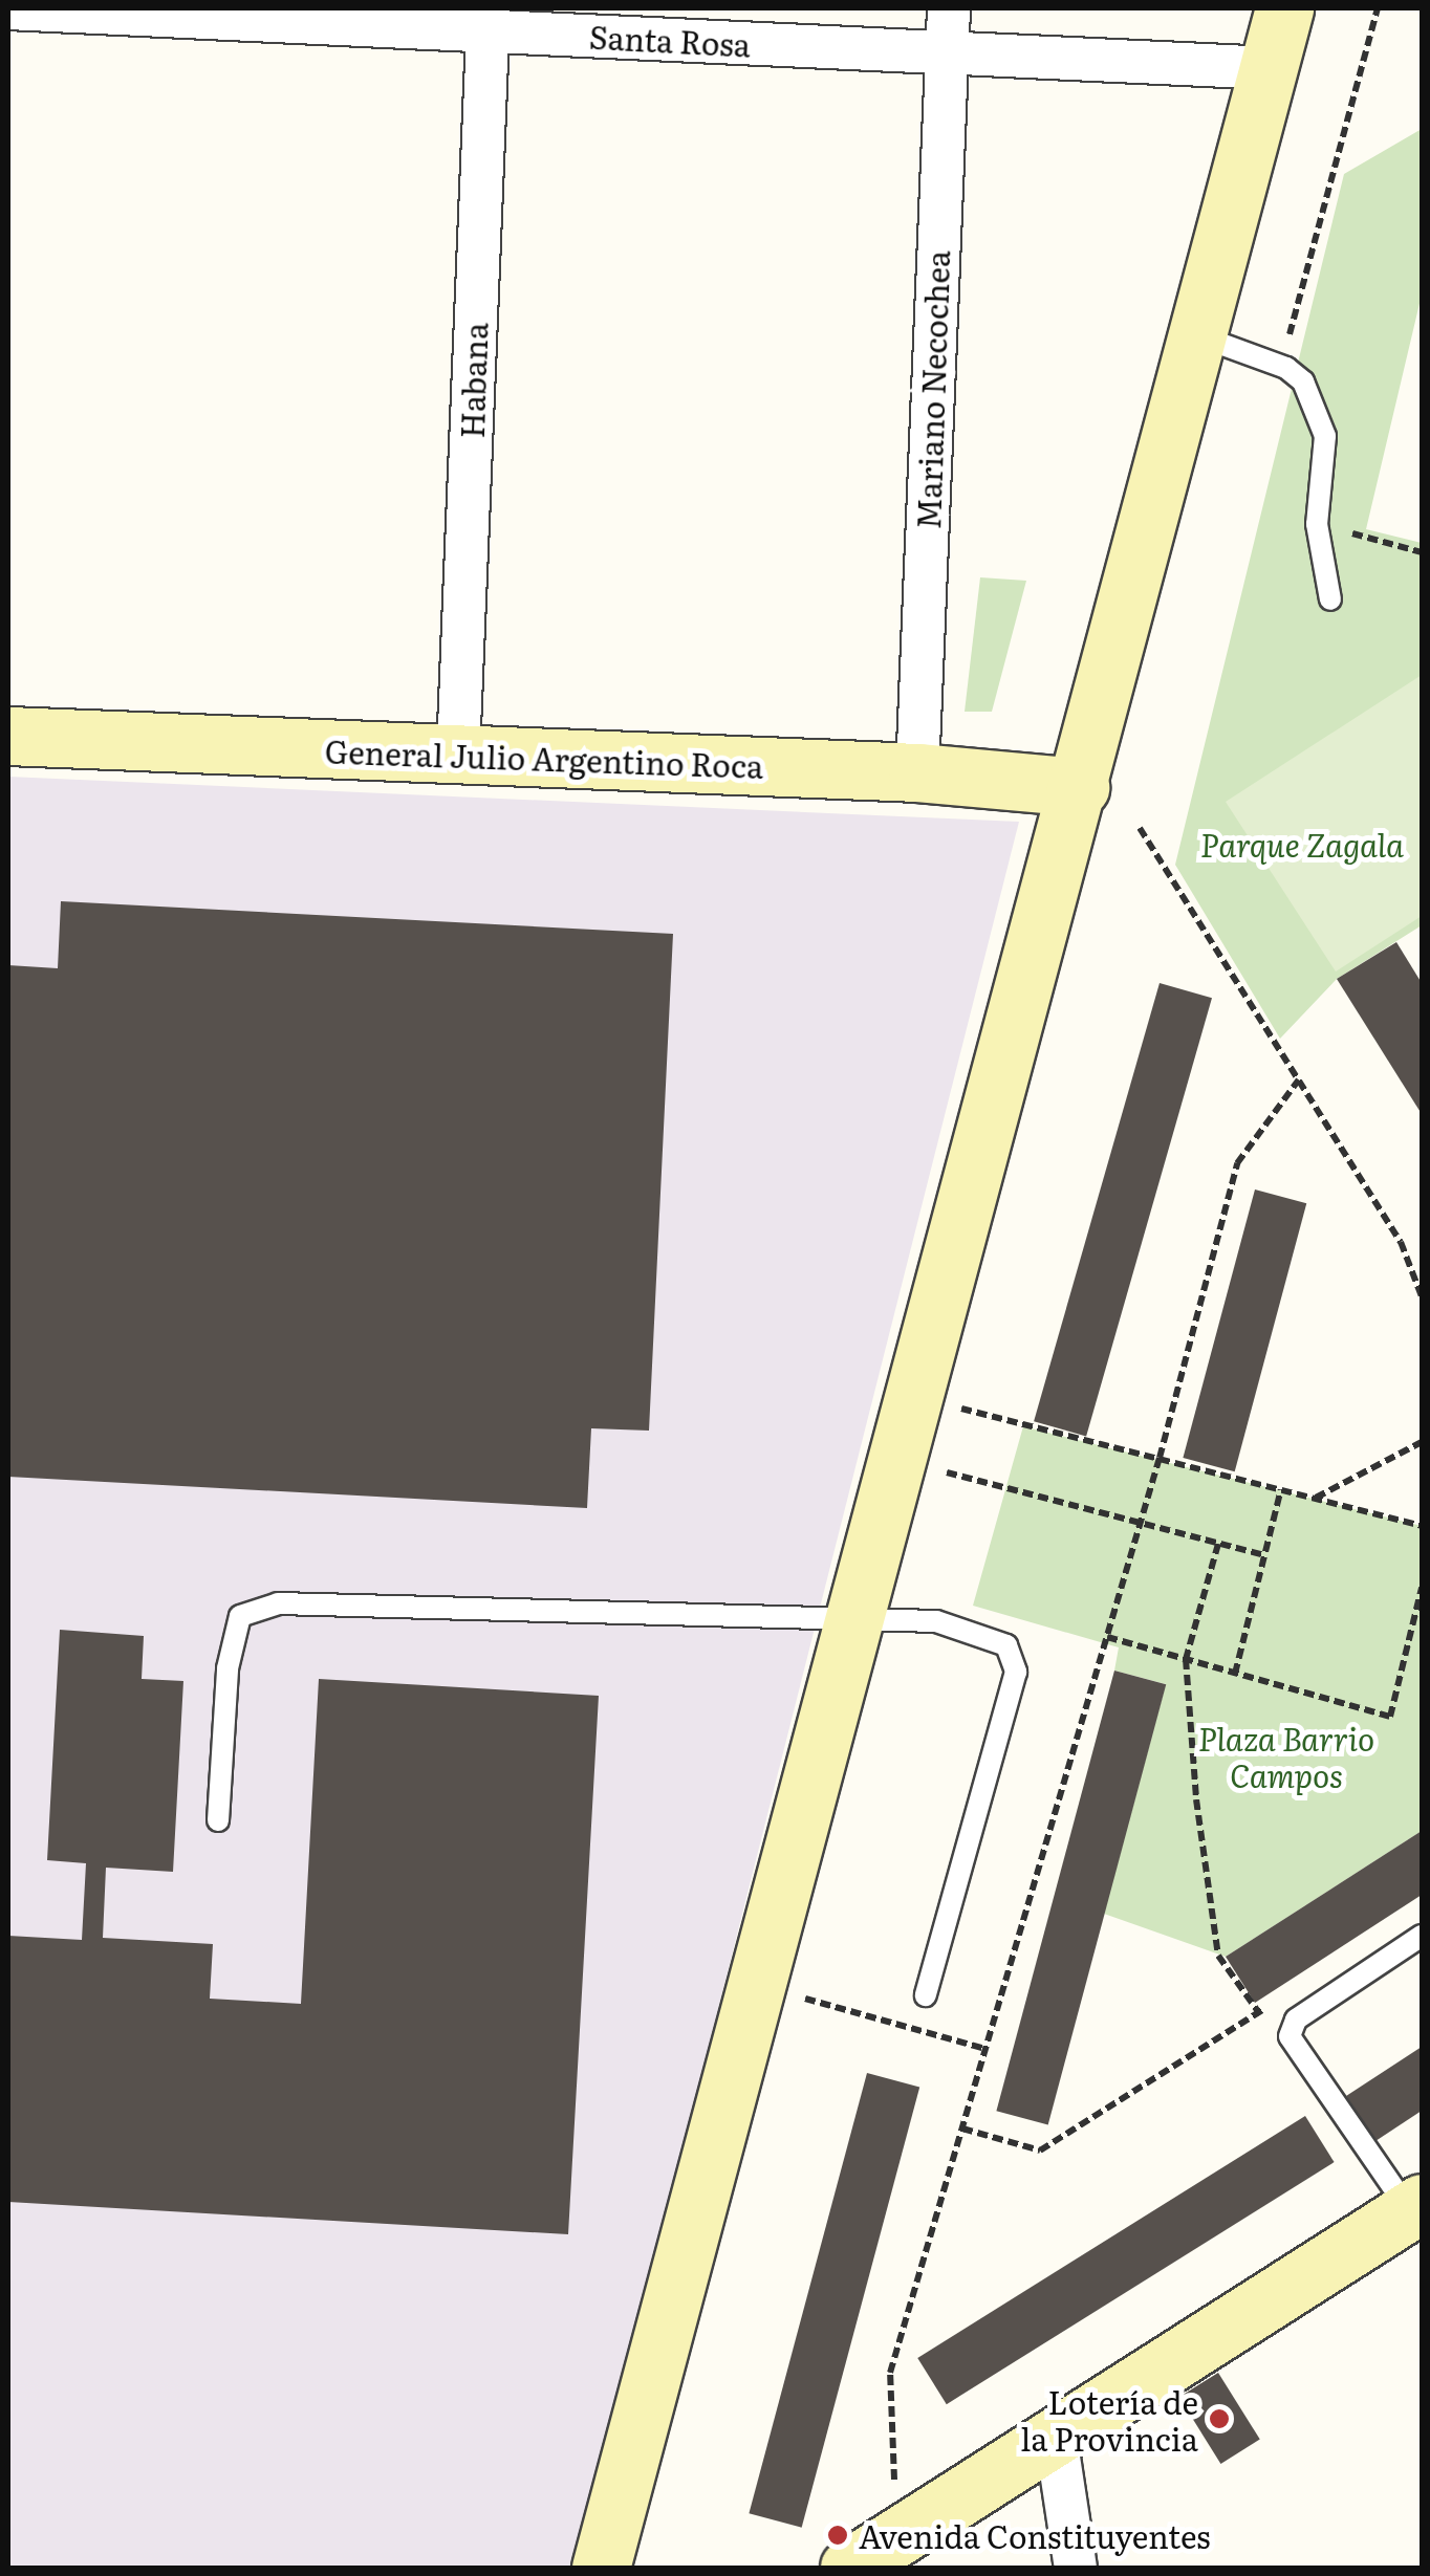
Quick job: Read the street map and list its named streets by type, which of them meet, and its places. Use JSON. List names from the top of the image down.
{
  "streets": {
    "main road": ["General Julio Argentino Roca"],
    "street": ["Santa Rosa", "Habana", "Mariano Necochea"]
  },
  "crossings": [
    ["Santa Rosa", "Habana"],
    ["Santa Rosa", "Mariano Necochea"],
    ["Habana", "General Julio Argentino Roca"],
    ["Mariano Necochea", "General Julio Argentino Roca"]
  ],
  "parks": ["Parque Zagala", "Plaza Barrio Campos"],
  "places": ["Lotería de la Provincia", "Avenida Constituyentes"]
}
